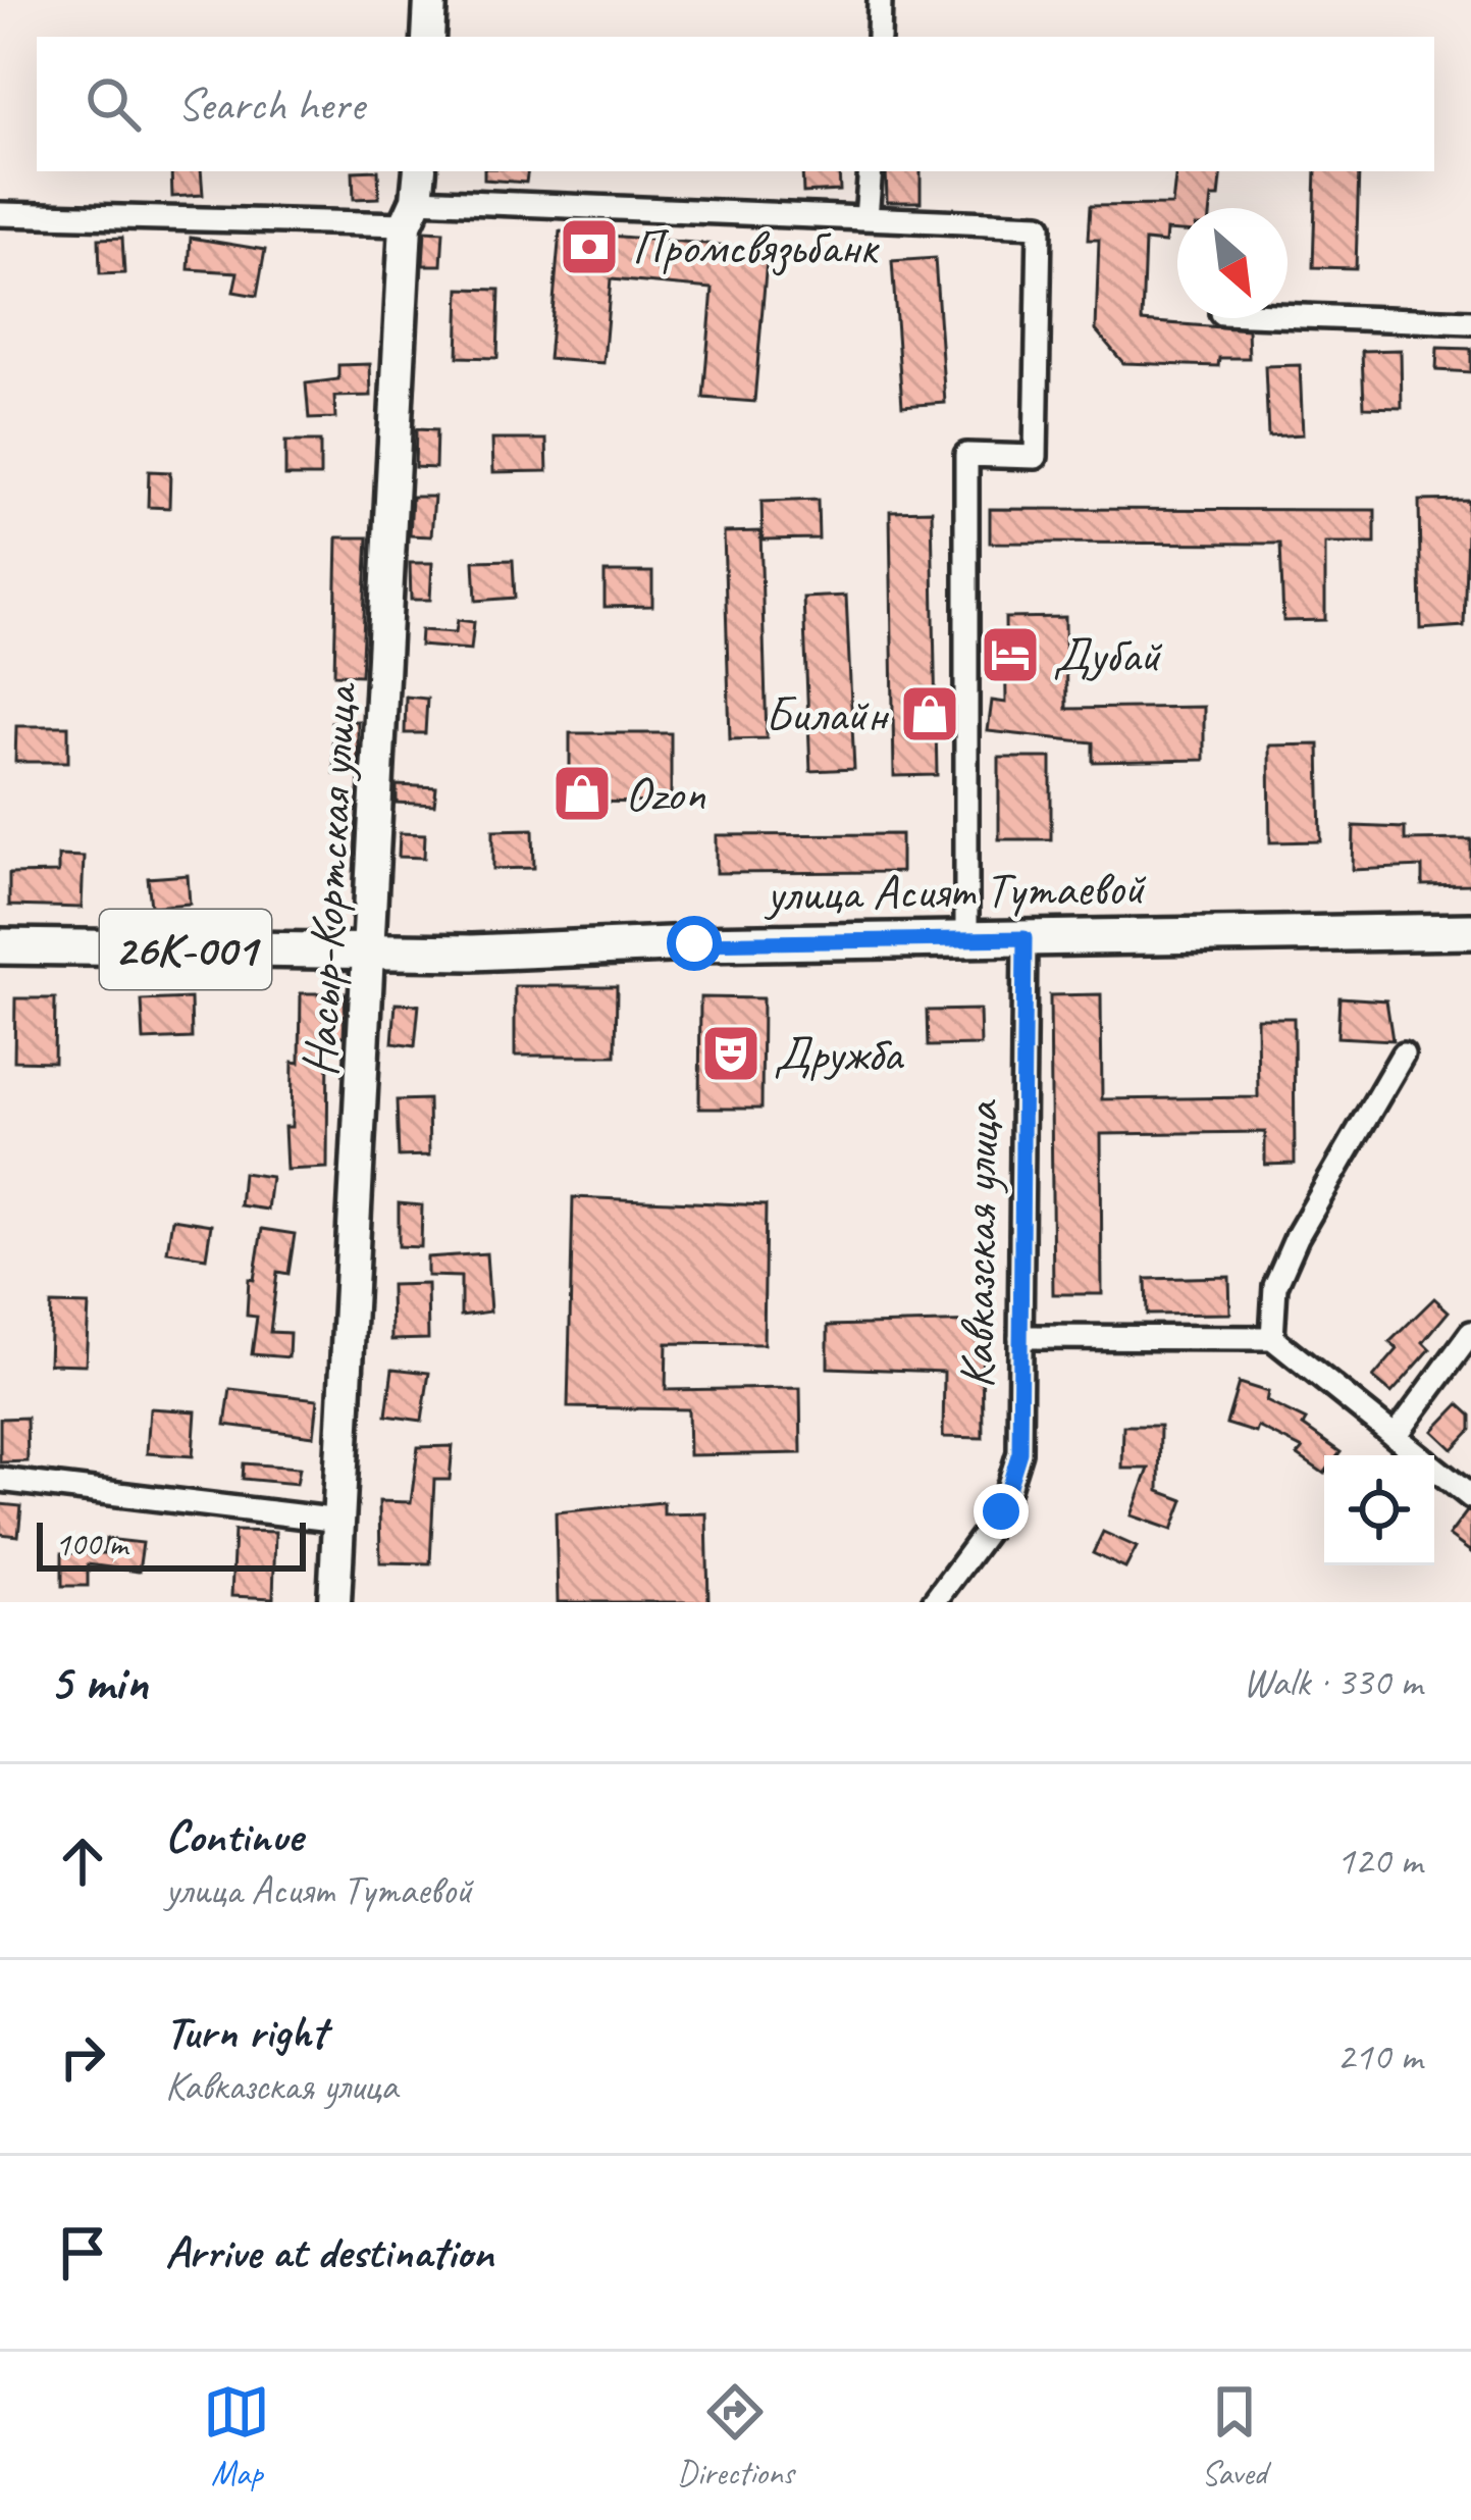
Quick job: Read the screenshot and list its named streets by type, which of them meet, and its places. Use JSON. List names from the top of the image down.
{
  "streets": {
    "main road": ["улица Асият Тутаевой", "26К-001"],
    "street": ["Насыр-Кортская улица", "Кавказская улица"]
  },
  "crossings": [
    ["Насыр-Кортская улица", "улица Асият Тутаевой"],
    ["улица Асият Тутаевой", "Кавказская улица"]
  ],
  "places": {
    "bank": ["Промсвязьбанк"],
    "hotel": ["Дубай"],
    "shop": ["Билайн", "Ozon"],
    "theatre": ["Дружба"]
  },
  "scale_bar": "100 m",
  "north": "bottom right",
  "page": {
    "search": "Search here",
    "scale": "100 m",
    "heading": ["5 min", "Walk · 330 m"],
    "list": [
      ["Continue", "улица Асият Тутаевой", "120 m"],
      ["Turn right", "Кавказская улица", "210 m"],
      "Arrive at destination"
    ],
    "nav": ["Map", "Directions", "Saved"]
  }
}
